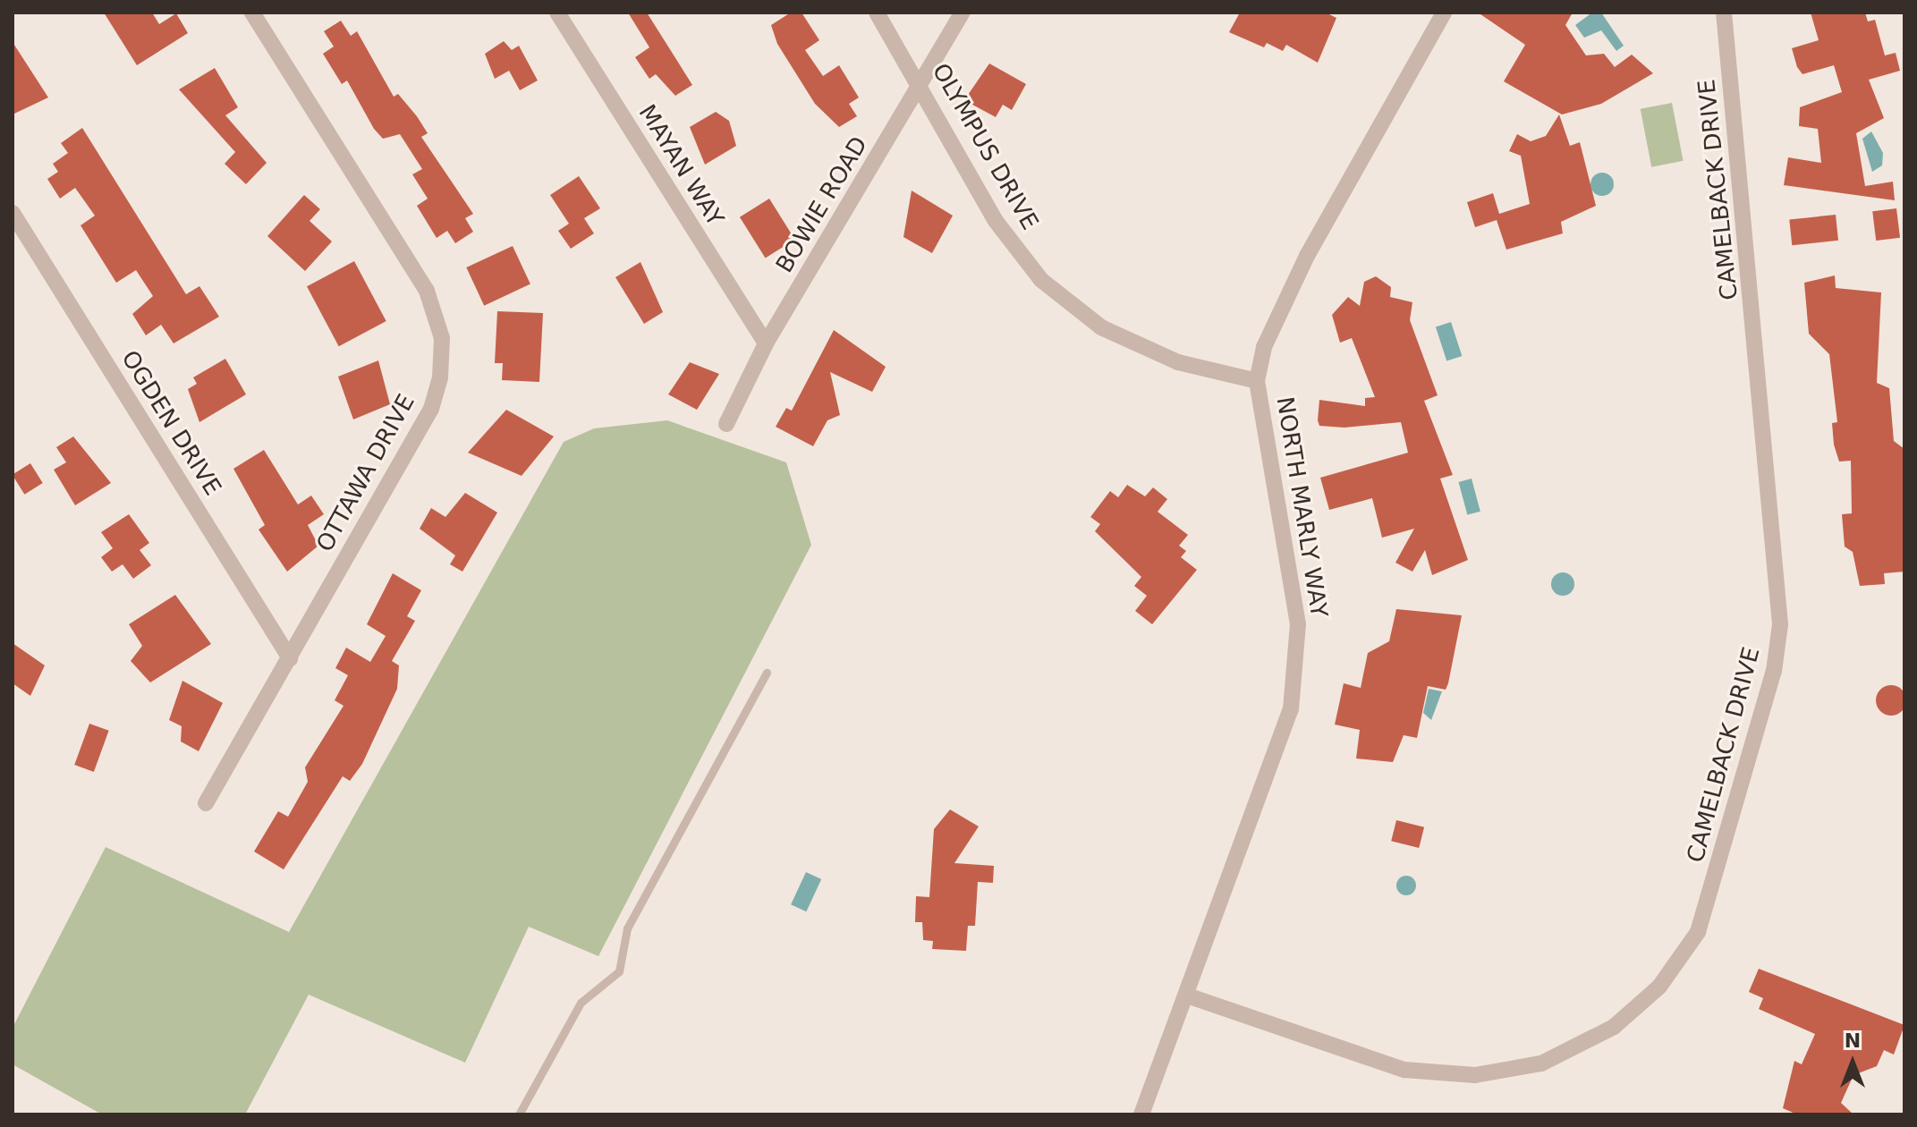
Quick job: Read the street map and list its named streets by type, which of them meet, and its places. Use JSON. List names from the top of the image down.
{
  "streets": {
    "street": [
      "OLYMPUS DRIVE",
      "MAYAN WAY",
      "CAMELBACK DRIVE",
      "BOWIE ROAD",
      "OGDEN DRIVE",
      "OTTAWA DRIVE",
      "NORTH MARLY WAY"
    ]
  },
  "crossings": [
    ["OLYMPUS DRIVE", "BOWIE ROAD"],
    ["OLYMPUS DRIVE", "NORTH MARLY WAY"],
    ["MAYAN WAY", "BOWIE ROAD"],
    ["CAMELBACK DRIVE", "NORTH MARLY WAY"],
    ["OGDEN DRIVE", "OTTAWA DRIVE"]
  ],
  "north": "top"
}
